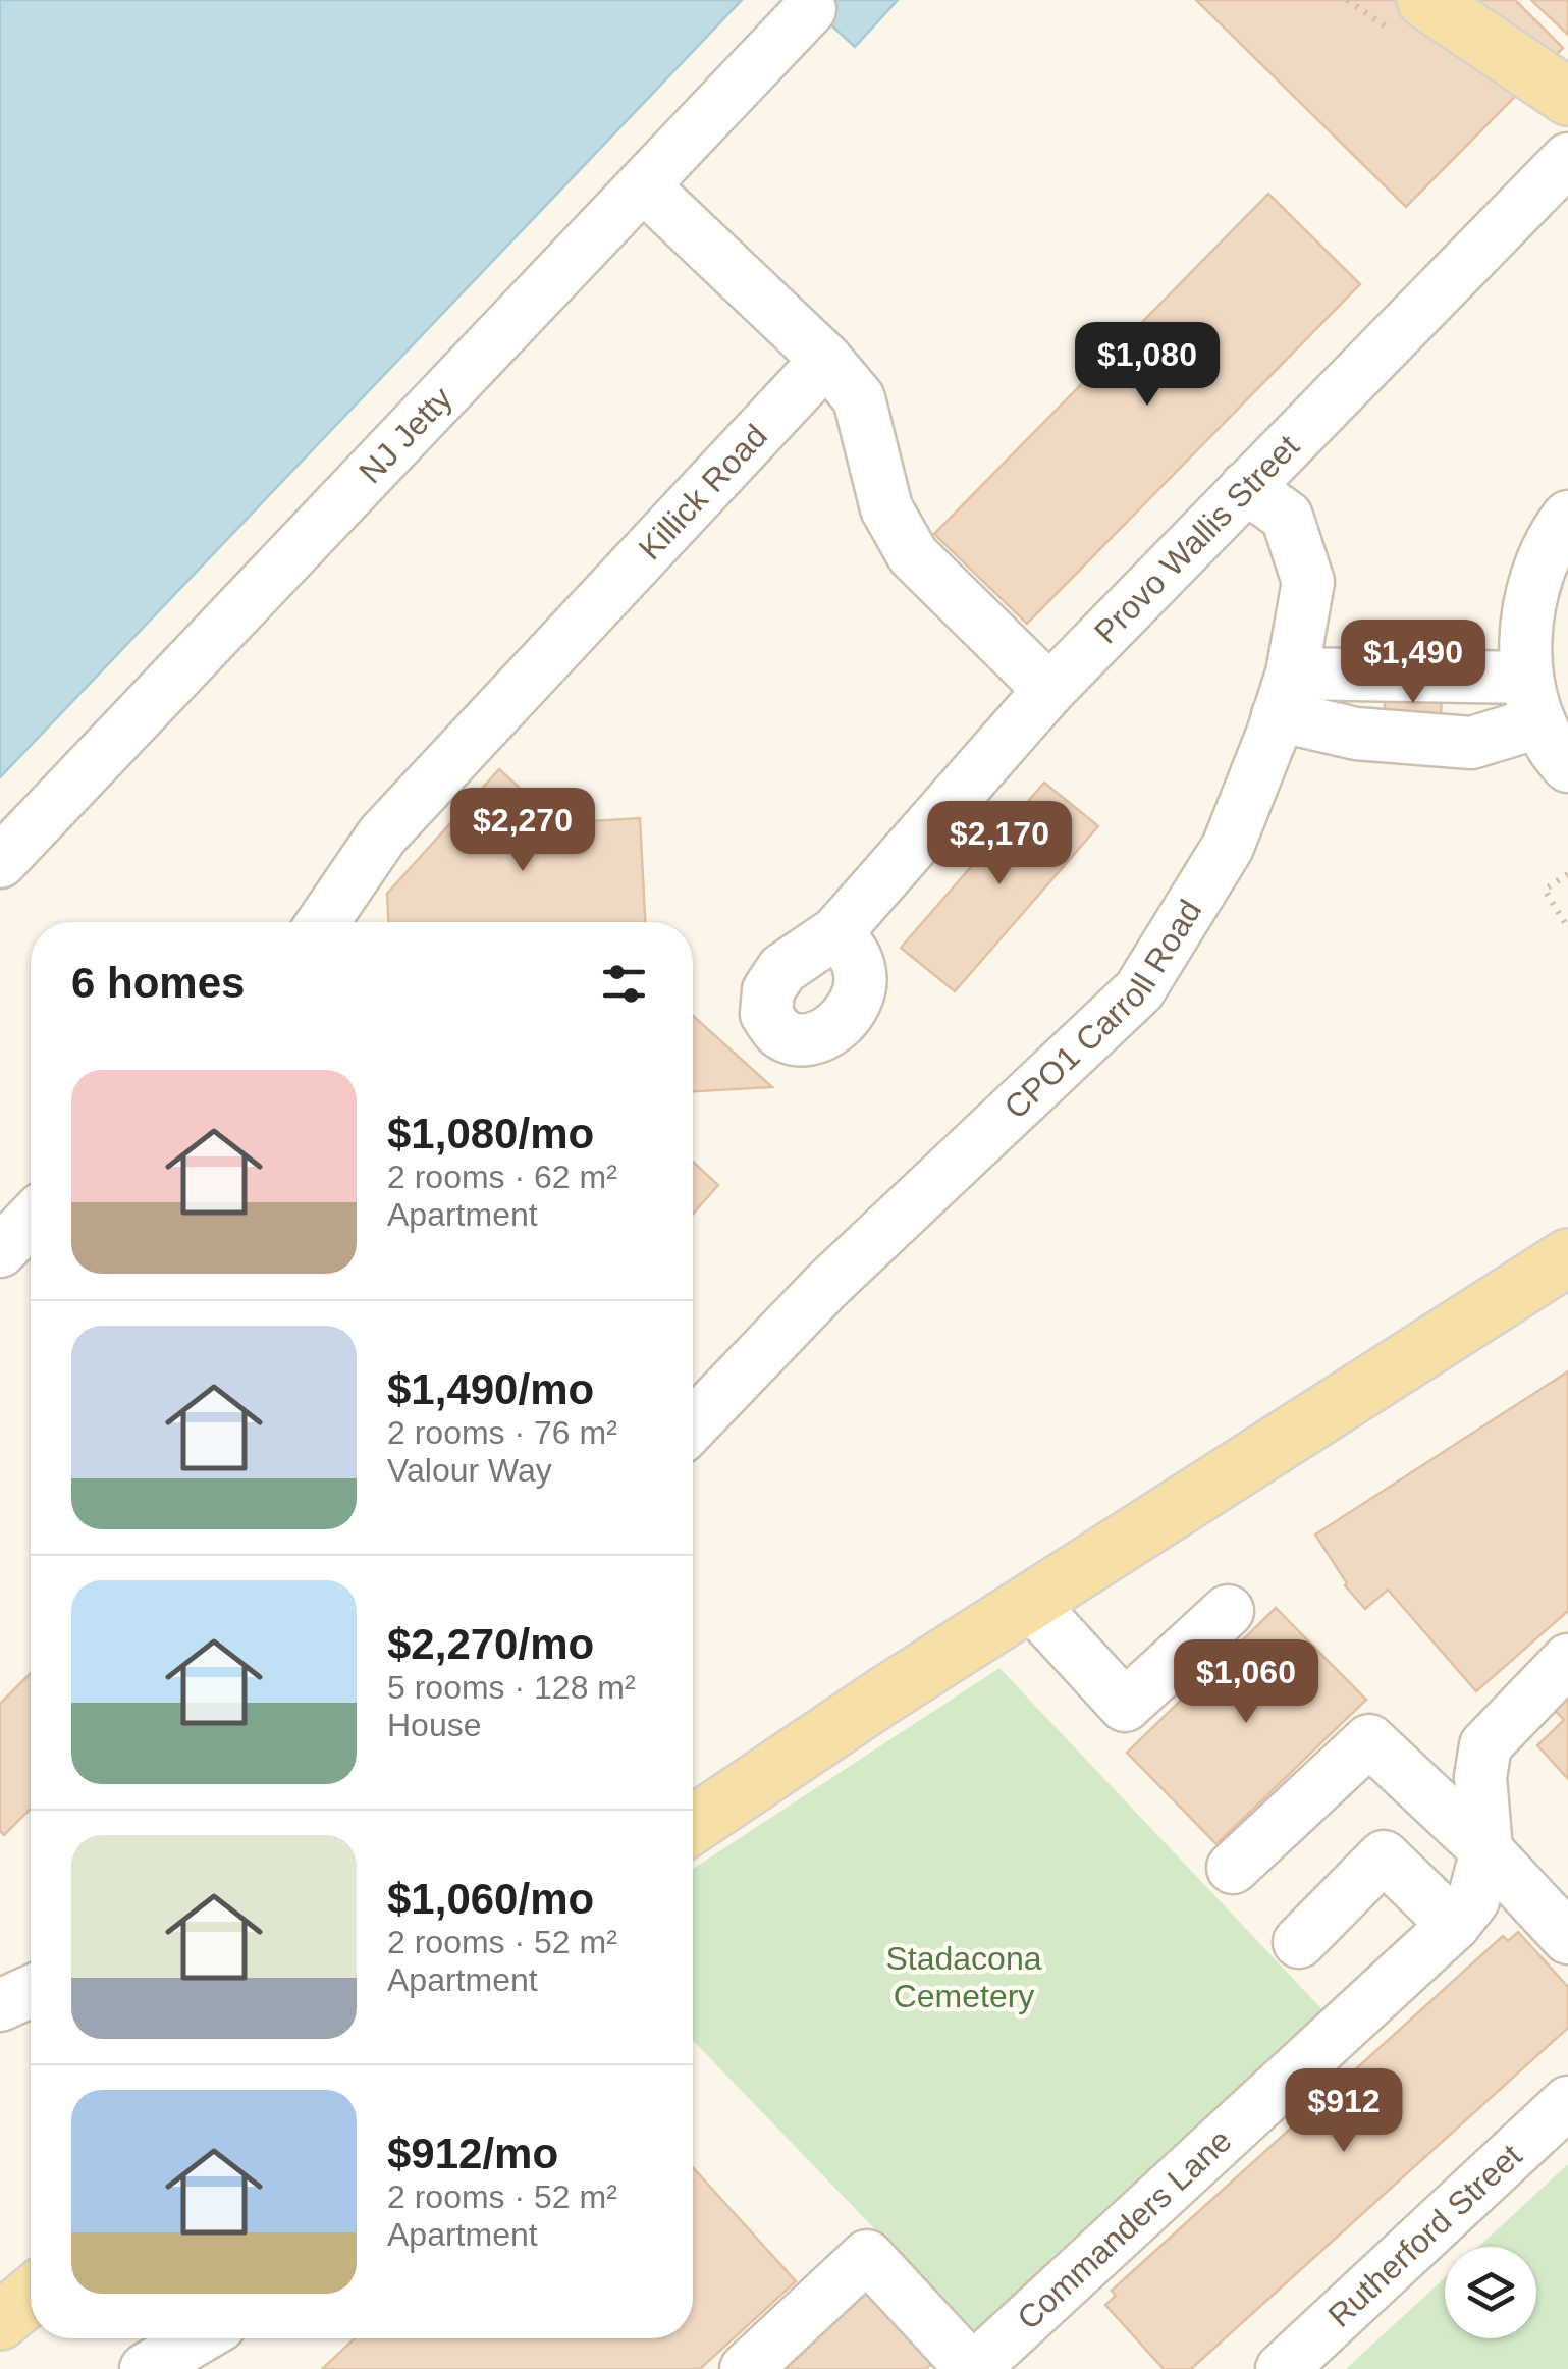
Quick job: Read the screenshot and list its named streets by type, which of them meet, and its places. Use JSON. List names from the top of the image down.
{
  "streets": {
    "street": [
      "NJ Jetty",
      "Killick Road",
      "Provo Wallis Street",
      "CPO1 Carroll Road",
      "Commanders Lane",
      "Rutherford Street"
    ]
  },
  "crossings": [
    ["Provo Wallis Street", "CPO1 Carroll Road"]
  ],
  "parks": ["Stadacona Cemetery"],
  "page": {
    "price": [
      "$1,080",
      "$1,490",
      "$2,270",
      "$2,170",
      "$1,060",
      "$912"
    ],
    "heading": "6 homes",
    "list": [
      {
        "name": "$1,080/mo",
        "note": "2 rooms · 62 m² · Apartment"
      },
      {
        "name": "$1,490/mo",
        "note": "2 rooms · 76 m² · Valour Way"
      },
      {
        "name": "$2,270/mo",
        "note": "5 rooms · 128 m² · House"
      },
      {
        "name": "$1,060/mo",
        "note": "2 rooms · 52 m² · Apartment"
      },
      {
        "name": "$912/mo",
        "note": "2 rooms · 52 m² · Apartment"
      }
    ]
  }
}
